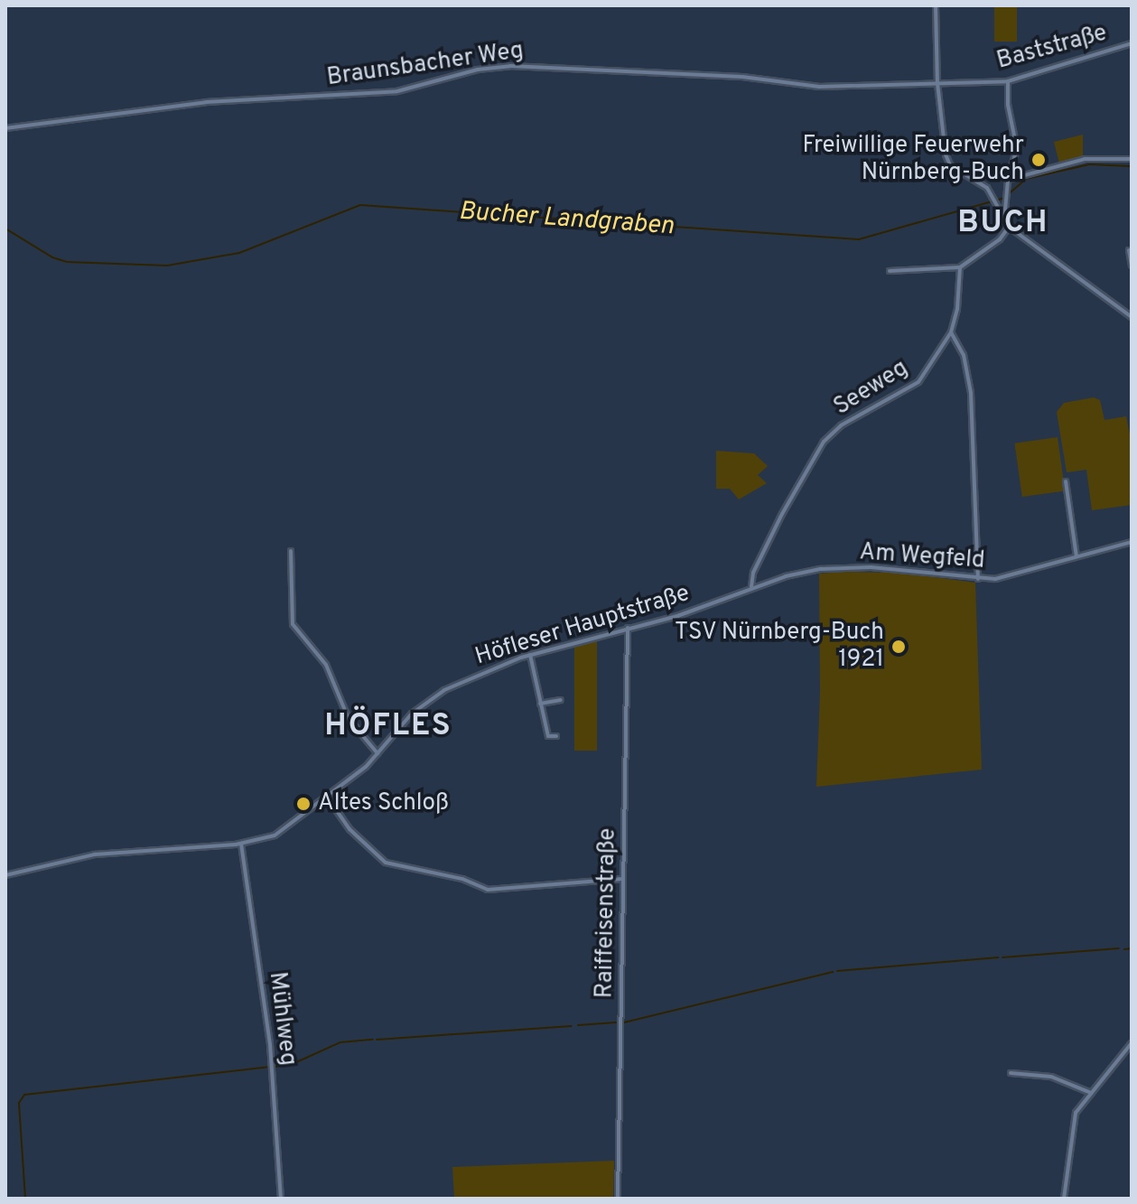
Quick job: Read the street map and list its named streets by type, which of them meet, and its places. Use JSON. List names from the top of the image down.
{
  "streets": {
    "street": [
      "Baststraße",
      "Braunsbacher Weg",
      "Seeweg",
      "Am Wegfeld",
      "Höfleser Hauptstraße",
      "Raiffeisenstraße",
      "Mühlweg"
    ]
  },
  "crossings": [
    ["Baststraße", "Braunsbacher Weg"],
    ["Seeweg", "Am Wegfeld"],
    ["Seeweg", "Höfleser Hauptstraße"],
    ["Am Wegfeld", "Höfleser Hauptstraße"],
    ["Höfleser Hauptstraße", "Raiffeisenstraße"],
    ["Höfleser Hauptstraße", "Mühlweg"]
  ],
  "districts": ["BUCH", "HÖFLES"],
  "water": ["Bucher Landgraben"],
  "places": ["Freiwillige Feuerwehr Nürnberg-Buch", "TSV Nürnberg-Buch 1921", "Altes Schloß"]
}
